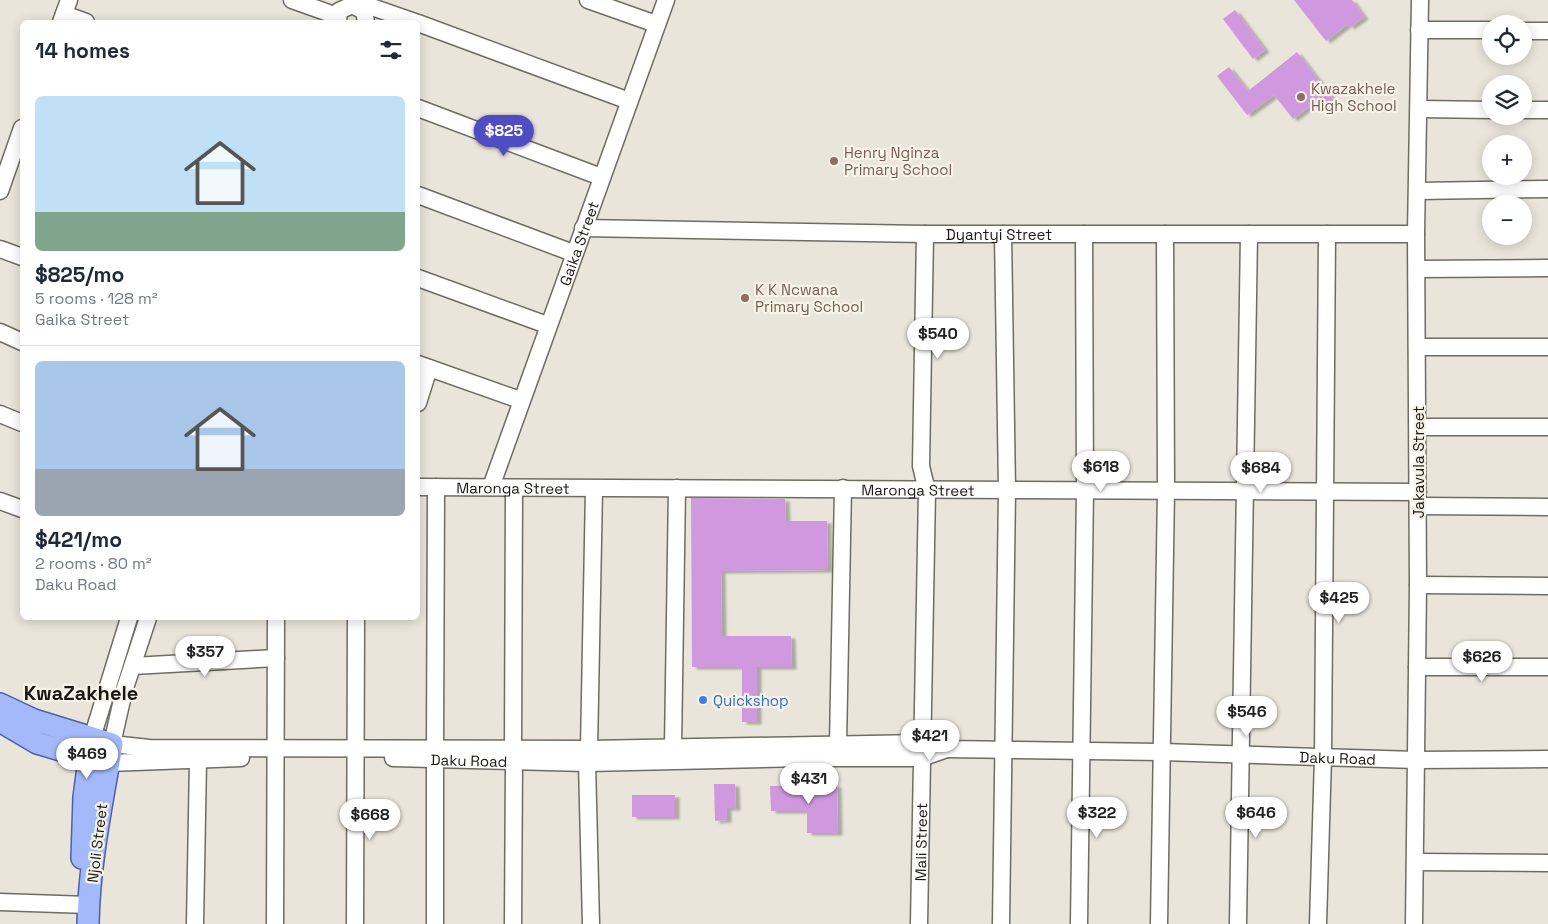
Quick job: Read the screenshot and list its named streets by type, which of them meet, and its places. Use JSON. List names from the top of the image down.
{
  "streets": {
    "main road": ["Daku Road", "Njoli Street"],
    "street": [
      "Dyantyi Street",
      "Gaika Street",
      "Jakavula Street",
      "Maronga Street",
      "Mali Street"
    ]
  },
  "crossings": [
    ["Dyantyi Street", "Gaika Street"],
    ["Dyantyi Street", "Jakavula Street"],
    ["Dyantyi Street", "Mali Street"],
    ["Gaika Street", "Maronga Street"],
    ["Jakavula Street", "Maronga Street"],
    ["Jakavula Street", "Daku Road"],
    ["Maronga Street", "Mali Street"],
    ["Daku Road", "Mali Street"],
    ["Daku Road", "Njoli Street"]
  ],
  "districts": ["KwaZakhele"],
  "places": [
    "Kwazakhele High School",
    "Henry Nginza Primary School",
    "K K Ncwana Primary School",
    "Quickshop"
  ],
  "page": {
    "map_buttons": ["+", "−"],
    "heading": "14 homes",
    "list": [
      {
        "name": "$825/mo",
        "note": "5 rooms · 128 m² · Gaika Street"
      },
      {
        "name": "$421/mo",
        "note": "2 rooms · 80 m² · Daku Road"
      }
    ],
    "price": [
      "$825",
      "$540",
      "$618",
      "$684",
      "$425",
      "$357",
      "$626",
      "$546",
      "$421",
      "$469",
      "$431",
      "$322",
      "$646",
      "$668"
    ]
  }
}
